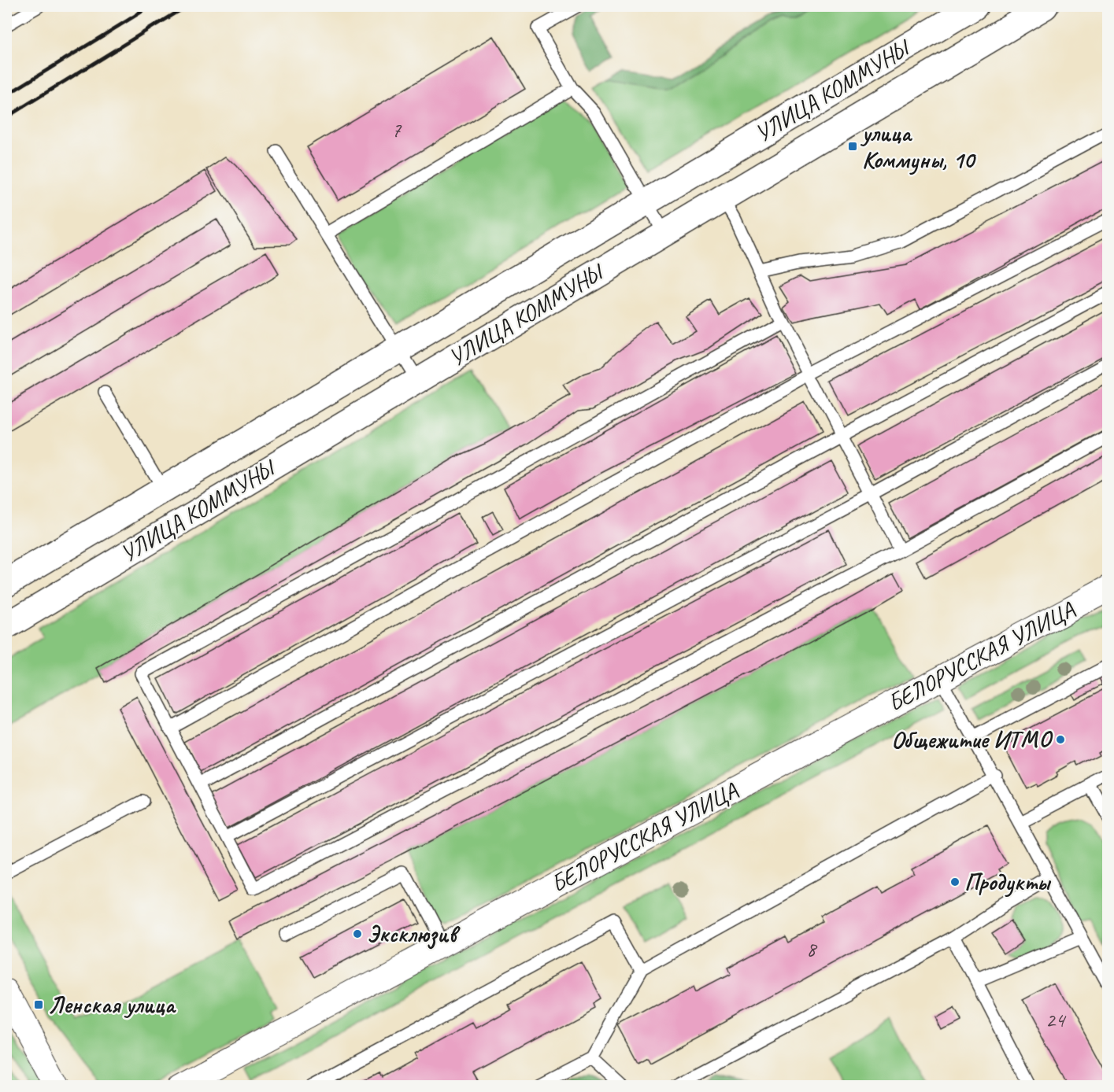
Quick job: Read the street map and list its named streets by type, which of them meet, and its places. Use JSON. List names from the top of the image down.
{
  "streets": {
    "street": ["УЛИЦА КОММУНЫ", "БЕЛОРУССКАЯ УЛИЦА"]
  },
  "places": {
    "transit": ["улица Коммуны, 10", "Ленская улица"],
    "other": ["Общежитие ИТМО", "Продукты", "Эксклюзив"]
  },
  "house_numbers": ["7", "8", "24"]
}
